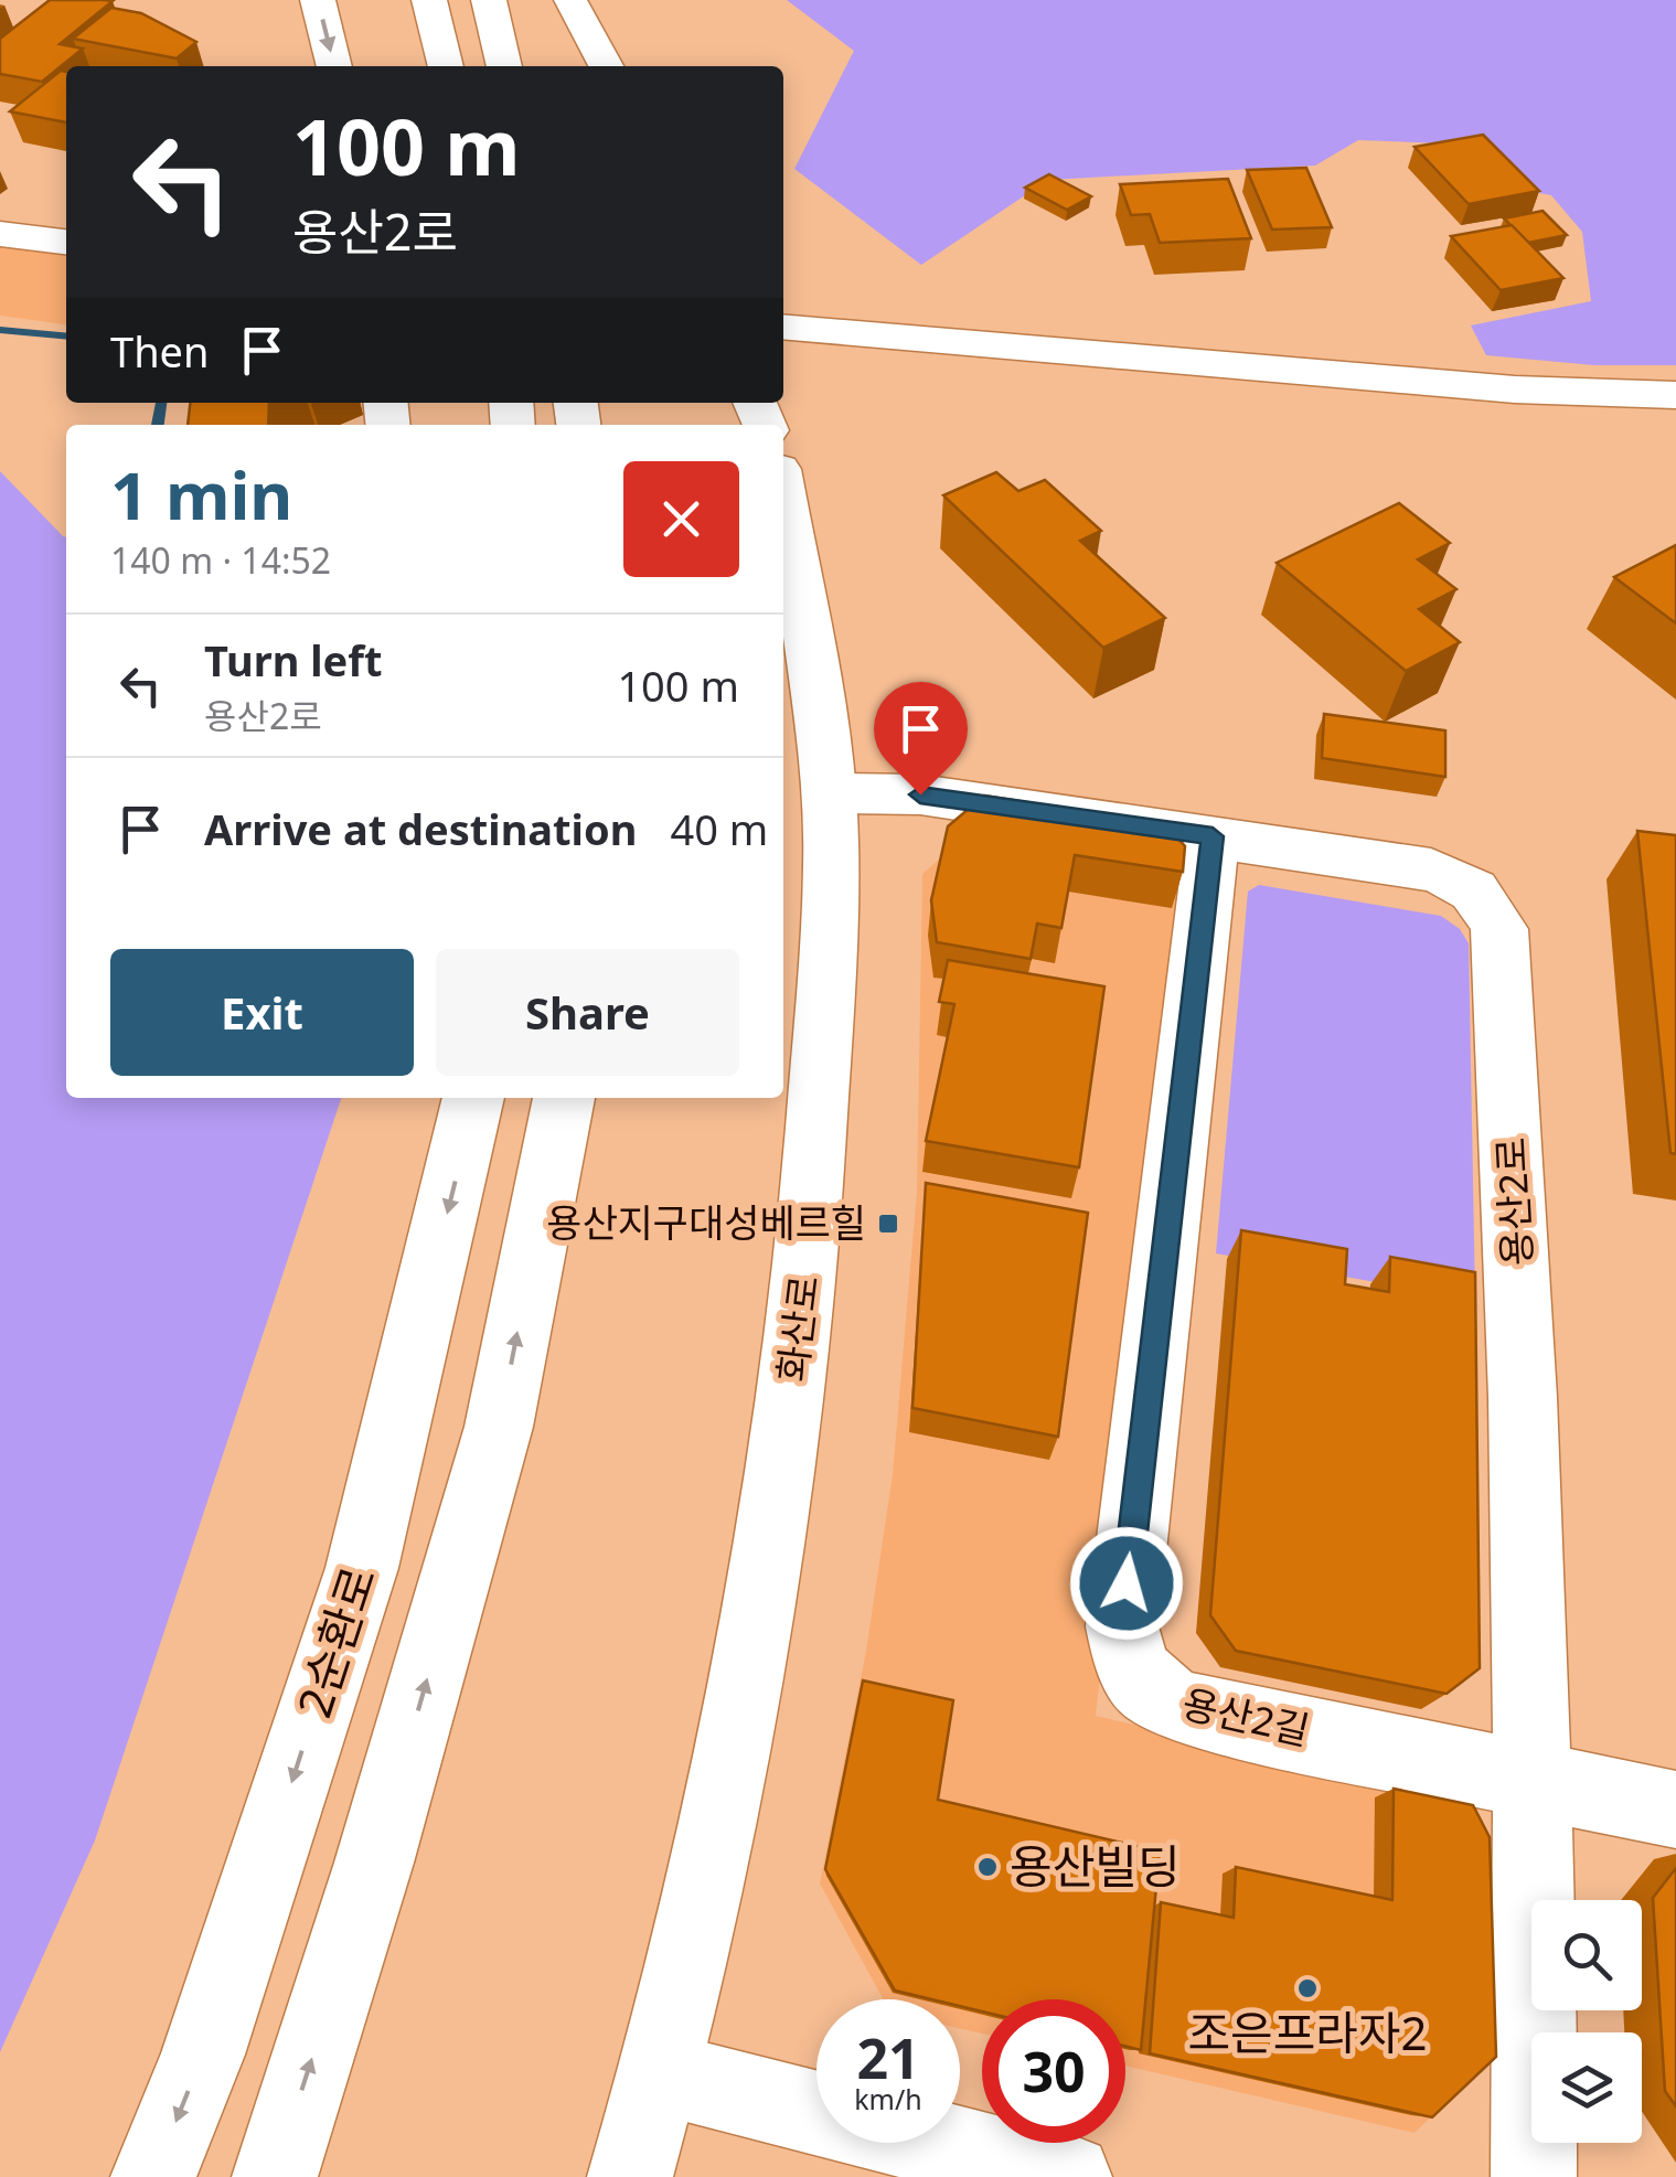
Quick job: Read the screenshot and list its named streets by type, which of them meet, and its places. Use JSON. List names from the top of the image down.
{
  "streets": {
    "main road": [
      "용산2로",
      "화산로",
      "2순환로",
      "용산2길"
    ]
  },
  "crossings": [
    ["용산2로", "화산로"],
    ["용산2로", "용산2길"]
  ],
  "places": {
    "transit": ["용산지구대성베르힐"],
    "other": ["용산빌딩", "조은프라자2"]
  },
  "page": {
    "turn": ["100 m", "용산2로"],
    "then": "Then",
    "heading": ["1 min", "140 m · 14:52"],
    "list": [
      {
        "name": "Turn left",
        "note": "용산2로",
        "value": "100 m"
      },
      {
        "name": "Arrive at destination",
        "value": "40 m"
      }
    ],
    "buttons": ["Exit", "Share"],
    "speed": "21 km/h",
    "limit": "30"
  }
}
